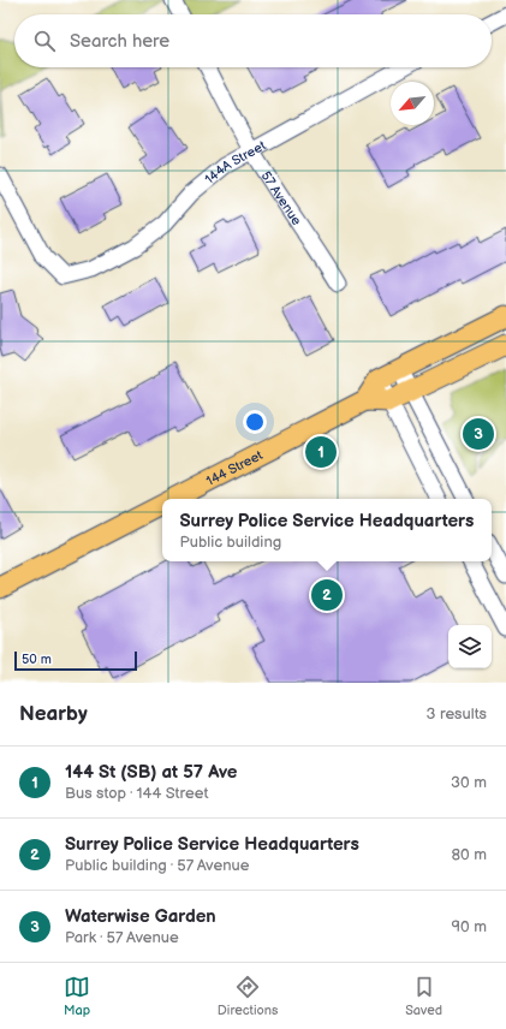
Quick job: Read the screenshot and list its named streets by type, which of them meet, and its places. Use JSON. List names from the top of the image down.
{
  "streets": {
    "main road": ["144 Street"],
    "street": ["144A Street", "57 Avenue"]
  },
  "crossings": [
    ["144A Street", "57 Avenue"]
  ],
  "scale_bar": "50 m",
  "north": "bottom left",
  "page": {
    "search": "Search here",
    "pins": ["3", "1", "2"],
    "popup": ["Surrey Police Service Headquarters", "Public building"],
    "scale": "50 m",
    "heading": ["Nearby", "3 results"],
    "list": [
      {
        "mark": "1",
        "name": "144 St (SB) at 57 Ave",
        "note": "Bus stop · 144 Street",
        "value": "30 m"
      },
      {
        "mark": "2",
        "name": "Surrey Police Service Headquarters",
        "note": "Public building · 57 Avenue",
        "value": "80 m"
      },
      {
        "mark": "3",
        "name": "Waterwise Garden",
        "note": "Park · 57 Avenue",
        "value": "90 m"
      }
    ],
    "nav": ["Map", "Directions", "Saved"]
  }
}
